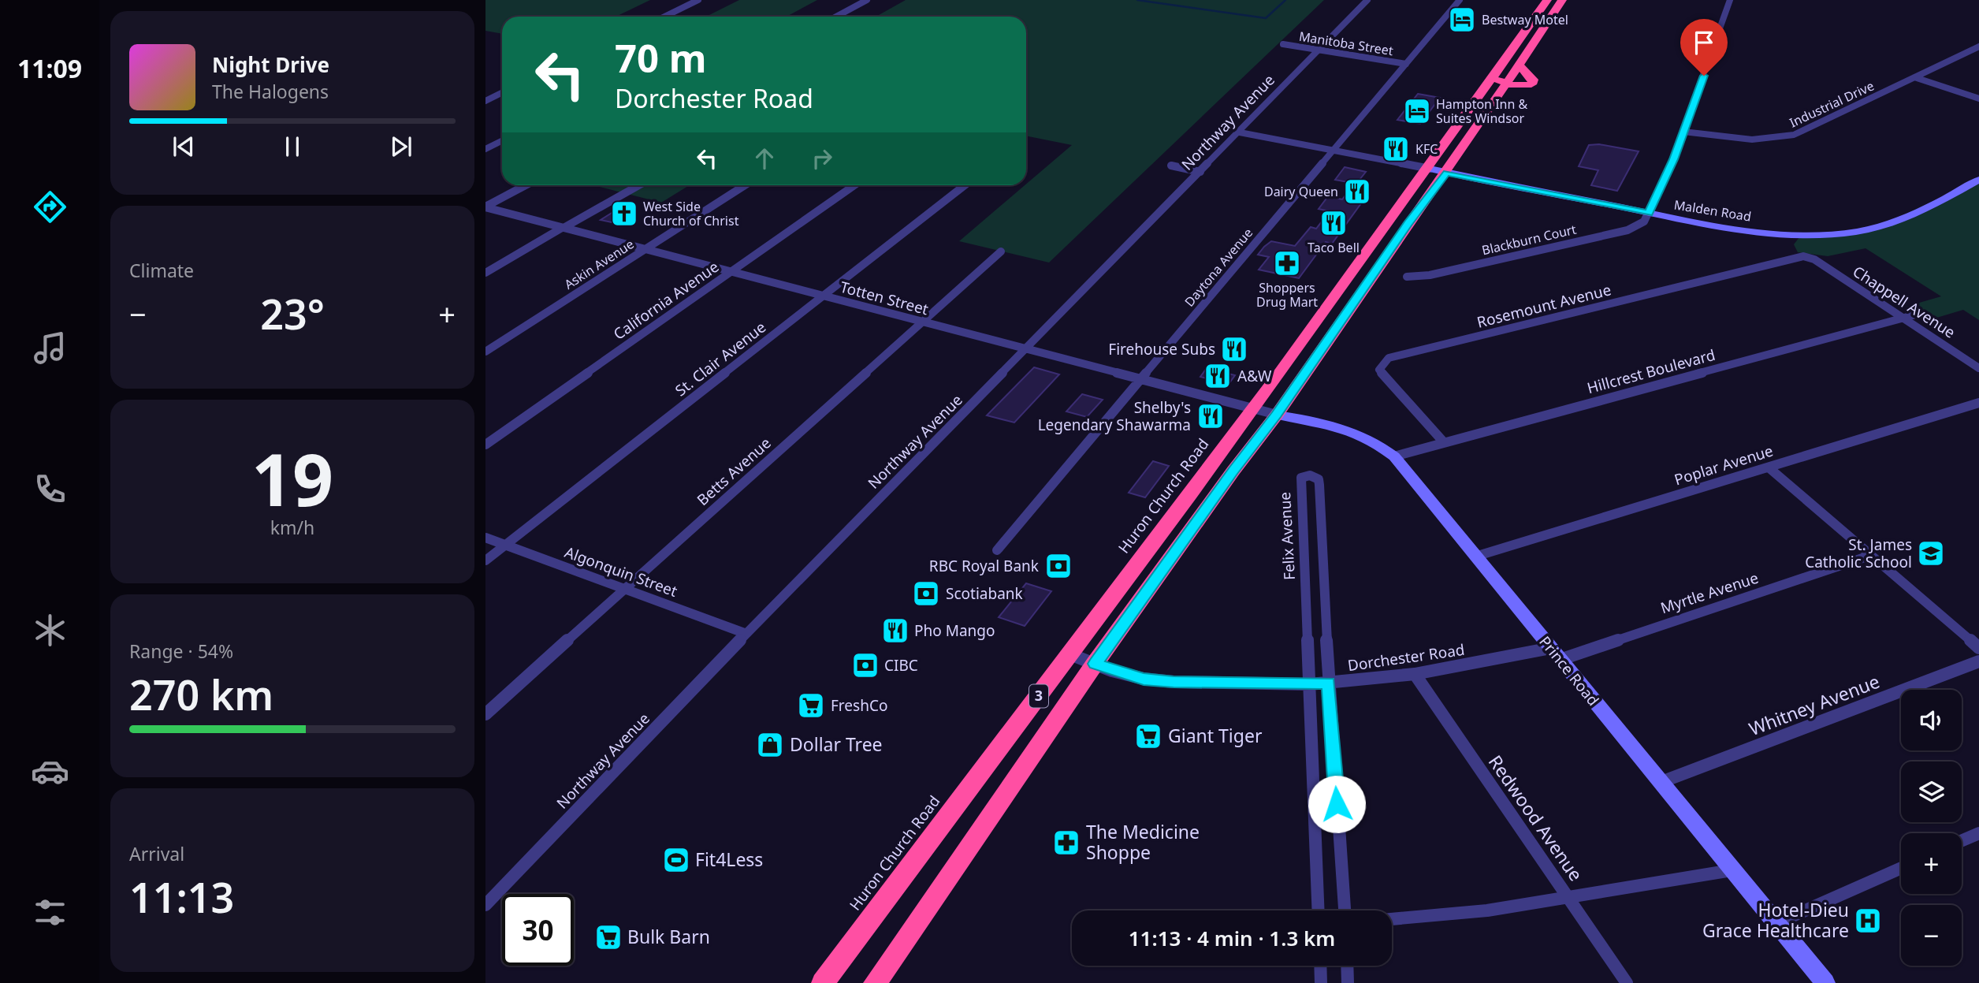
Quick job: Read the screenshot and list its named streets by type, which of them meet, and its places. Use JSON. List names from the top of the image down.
{
  "streets": {
    "highway": ["Huron Church Road", "3"],
    "main road": ["Malden Road", "Prince Road"],
    "street": [
      "Manitoba Street",
      "Industrial Drive",
      "Northway Avenue",
      "Blackburn Court",
      "Askin Avenue",
      "Daytona Avenue",
      "Totten Street",
      "California Avenue",
      "Chappell Avenue",
      "Rosemount Avenue",
      "St. Clair Avenue",
      "Hillcrest Boulevard",
      "Poplar Avenue",
      "Betts Avenue",
      "Felix Avenue",
      "Algonquin Street",
      "Myrtle Avenue",
      "Dorchester Road",
      "Whitney Avenue",
      "Redwood Avenue"
    ]
  },
  "crossings": [
    ["Manitoba Street", "Northway Avenue"],
    ["Manitoba Street", "Daytona Avenue"],
    ["Northway Avenue", "Malden Road"],
    ["Northway Avenue", "Totten Street"],
    ["Northway Avenue", "Algonquin Street"],
    ["Malden Road", "Blackburn Court"],
    ["Malden Road", "Daytona Avenue"],
    ["Malden Road", "Huron Church Road"],
    ["Malden Road", "3"],
    ["Askin Avenue", "Totten Street"],
    ["Daytona Avenue", "Totten Street"],
    ["Totten Street", "California Avenue"],
    ["Totten Street", "St. Clair Avenue"],
    ["Totten Street", "Betts Avenue"],
    ["Totten Street", "Huron Church Road"],
    ["Totten Street", "Prince Road"],
    ["Totten Street", "3"],
    ["Chappell Avenue", "Rosemount Avenue"],
    ["Chappell Avenue", "Hillcrest Boulevard"],
    ["Rosemount Avenue", "Hillcrest Boulevard"],
    ["St. Clair Avenue", "Algonquin Street"],
    ["Hillcrest Boulevard", "Prince Road"],
    ["Poplar Avenue", "Prince Road"],
    ["Betts Avenue", "Algonquin Street"],
    ["Huron Church Road", "Dorchester Road"],
    ["Felix Avenue", "Dorchester Road"],
    ["Myrtle Avenue", "Dorchester Road"],
    ["Myrtle Avenue", "Prince Road"],
    ["Dorchester Road", "Prince Road"],
    ["Dorchester Road", "3"],
    ["Dorchester Road", "Redwood Avenue"],
    ["Prince Road", "3"],
    ["Prince Road", "Whitney Avenue"]
  ],
  "places": {
    "hotel": ["Bestway Motel", "Hampton Inn & Suites Windsor"],
    "restaurant": [
      "KFC",
      "Dairy Queen",
      "Taco Bell",
      "Firehouse Subs",
      "A&W",
      "Shelby's Legendary Shawarma",
      "Pho Mango"
    ],
    "church": ["West Side Church of Christ"],
    "pharmacy": ["Shoppers Drug Mart", "The Medicine Shoppe"],
    "school or university": ["St. James Catholic School"],
    "bank": ["RBC Royal Bank", "Scotiabank", "CIBC"],
    "supermarket": ["FreshCo", "Giant Tiger", "Bulk Barn"],
    "shop": ["Dollar Tree"],
    "sports": ["Fit4Less"],
    "hospital": ["Hotel-Dieu Grace Healthcare"]
  },
  "page": {
    "tabs": "11:09",
    "turn": ["70 m", "Dorchester Road"],
    "song": ["Night Drive", "The Halogens"],
    "tile": [
      "Climate",
      ["19", "km/h"],
      ["Range · 54%", "270 km"],
      ["Arrival", "11:13"]
    ],
    "heat": ["−", "23°", "+"],
    "map_buttons": ["+", "−"],
    "limit": "30",
    "trip": "11:13 · 4 min · 1.3 km"
  }
}
